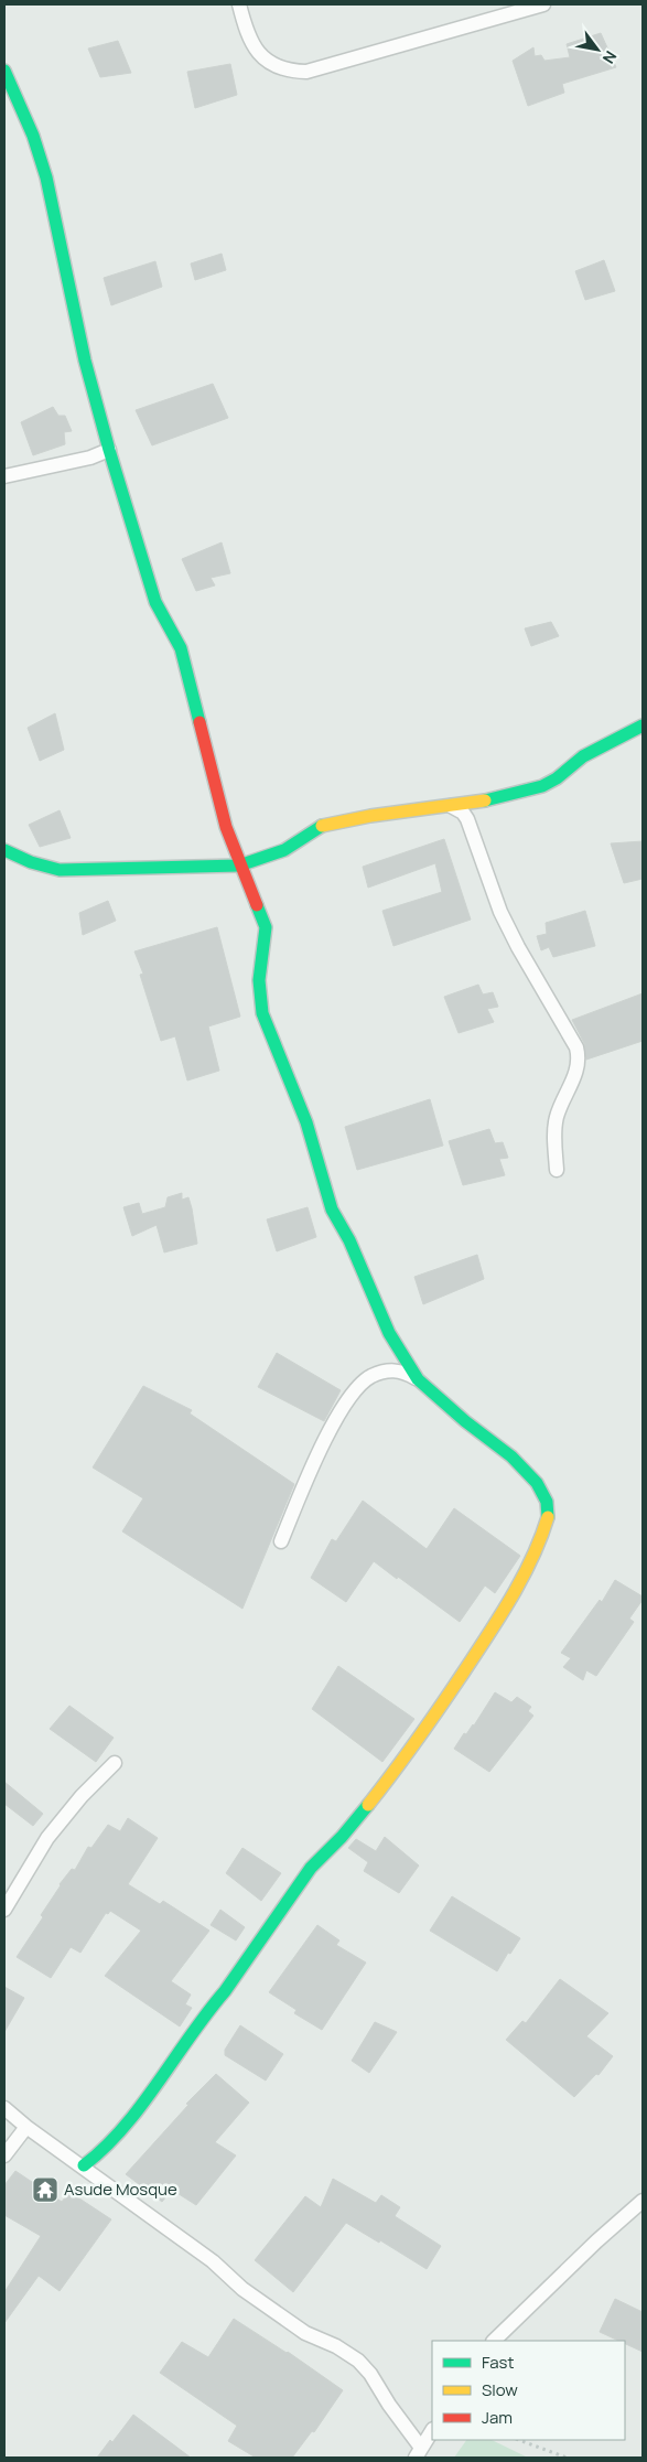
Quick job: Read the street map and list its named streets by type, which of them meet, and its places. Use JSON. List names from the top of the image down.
{
  "places": {
    "temple": ["Asude Mosque"]
  },
  "legend": ["Fast", "Slow", "Jam"],
  "north": "bottom right"
}
